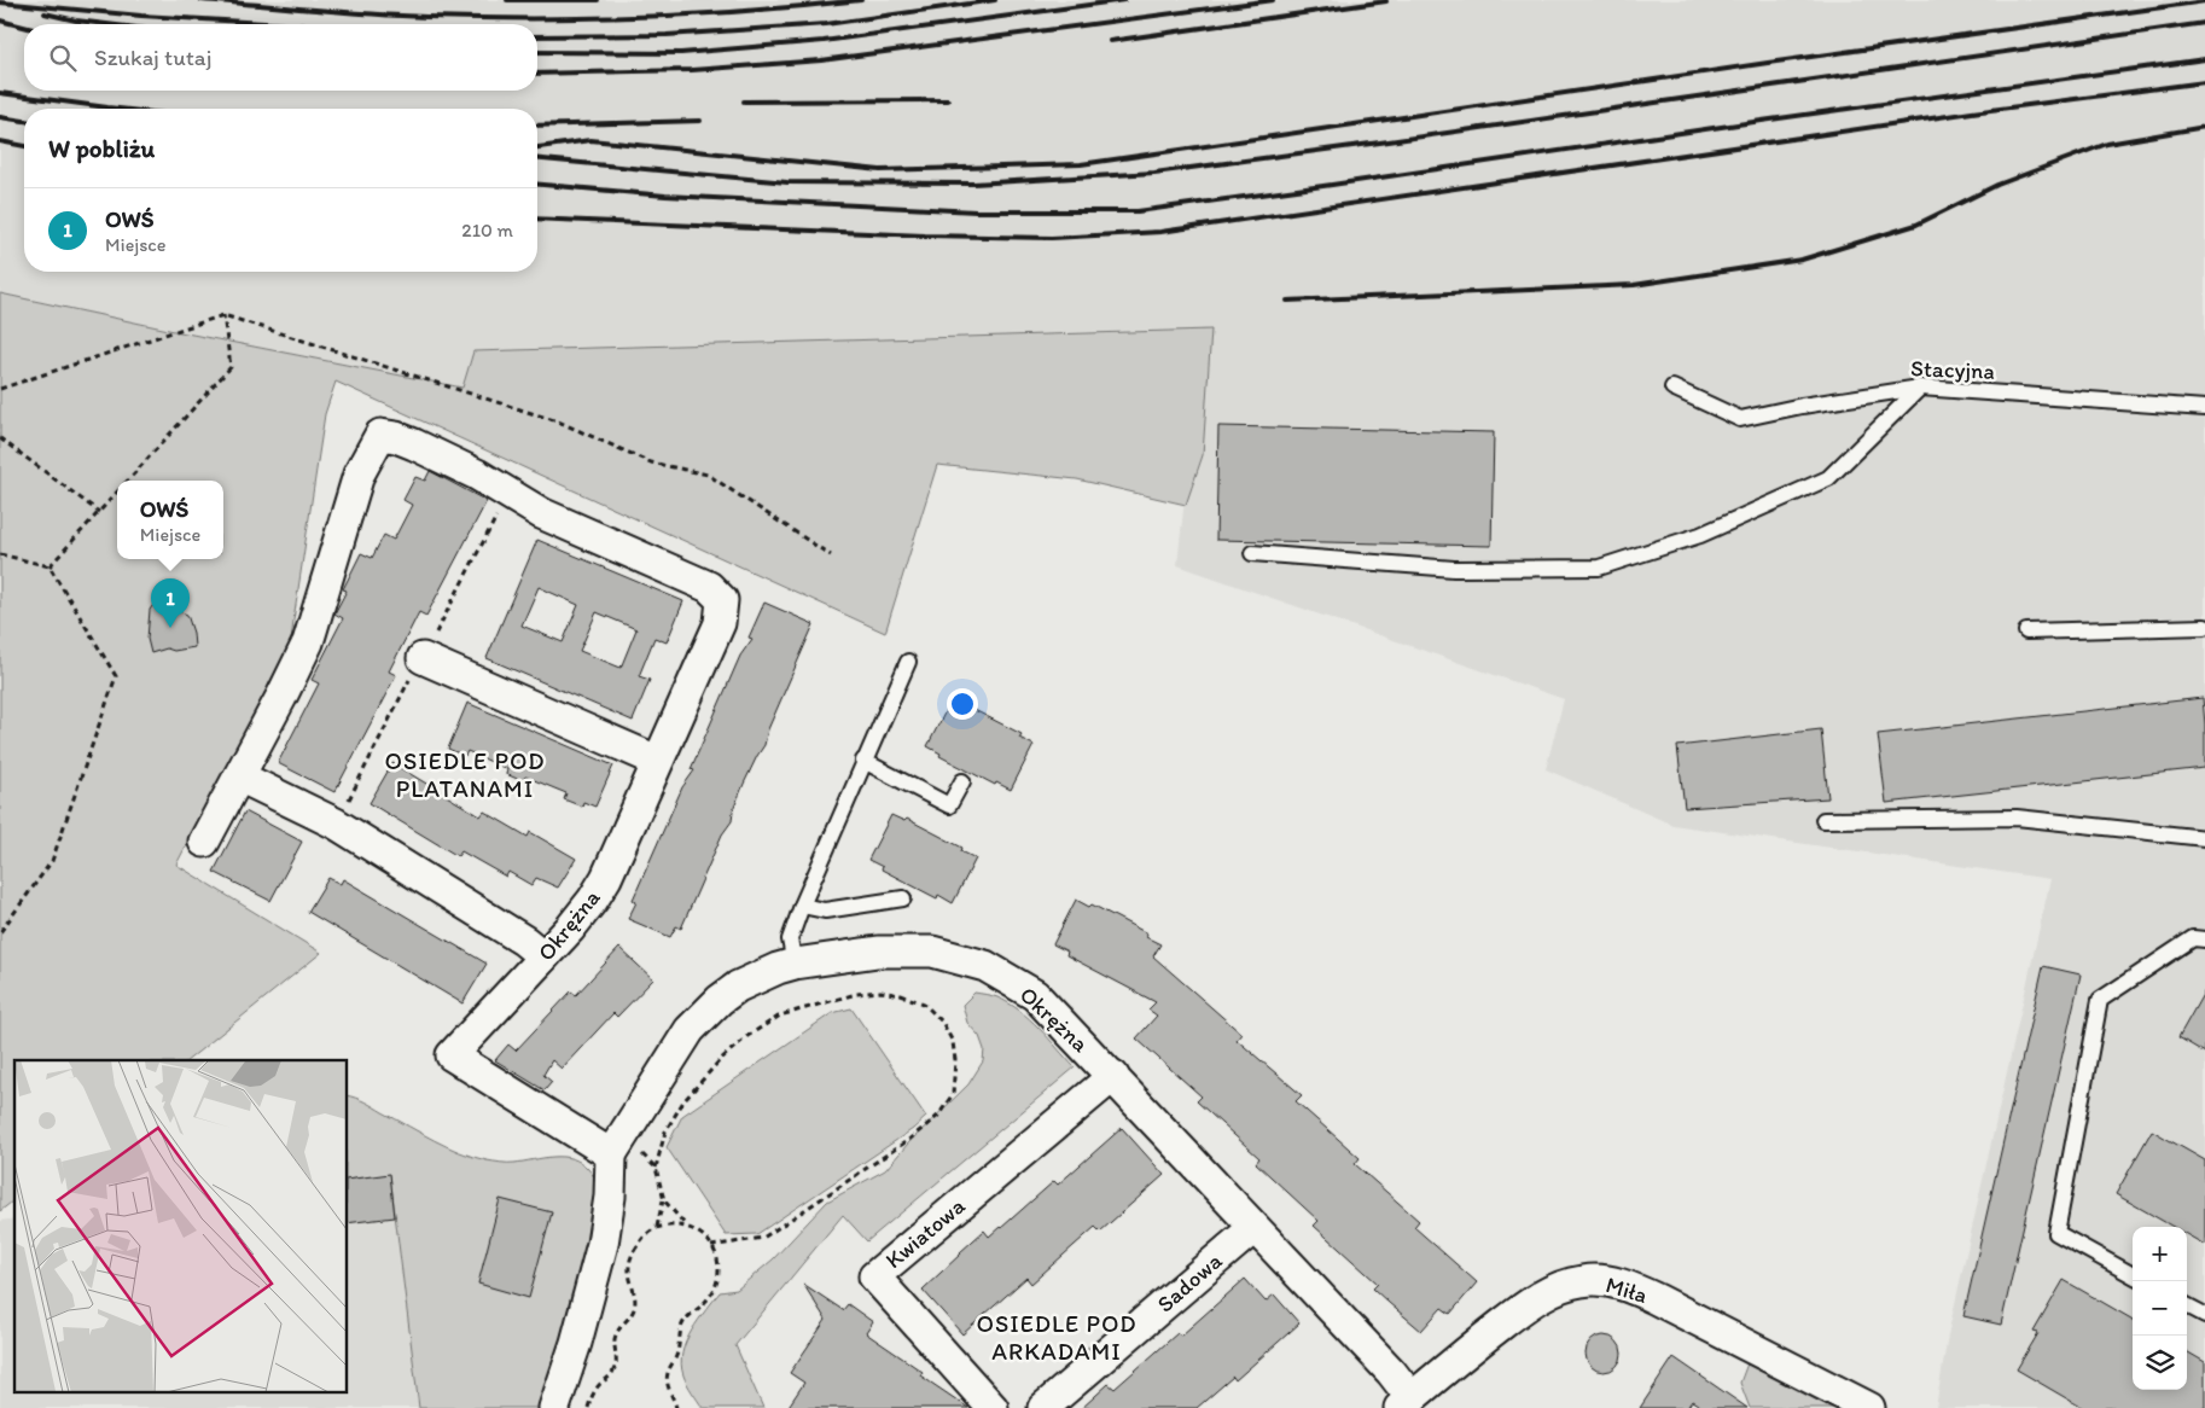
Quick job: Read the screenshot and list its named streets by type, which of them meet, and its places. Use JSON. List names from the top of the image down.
{
  "streets": {
    "street": [
      "Okrężna",
      "Kwiatowa",
      "Sadowa",
      "Miła"
    ],
    "lane": ["Stacyjna"]
  },
  "crossings": [
    ["Okrężna", "Kwiatowa"],
    ["Okrężna", "Sadowa"],
    ["Okrężna", "Miła"]
  ],
  "districts": ["OSIEDLE POD PLATANAMI", "OSIEDLE POD ARKADAMI"],
  "page": {
    "search": "Szukaj tutaj",
    "heading": "W pobliżu",
    "list": [
      {
        "mark": "1",
        "name": "OWŚ",
        "note": "Miejsce",
        "value": "210 m"
      }
    ],
    "popup": ["OWŚ", "Miejsce"],
    "pins": "1",
    "map_buttons": ["+", "−"]
  }
}
